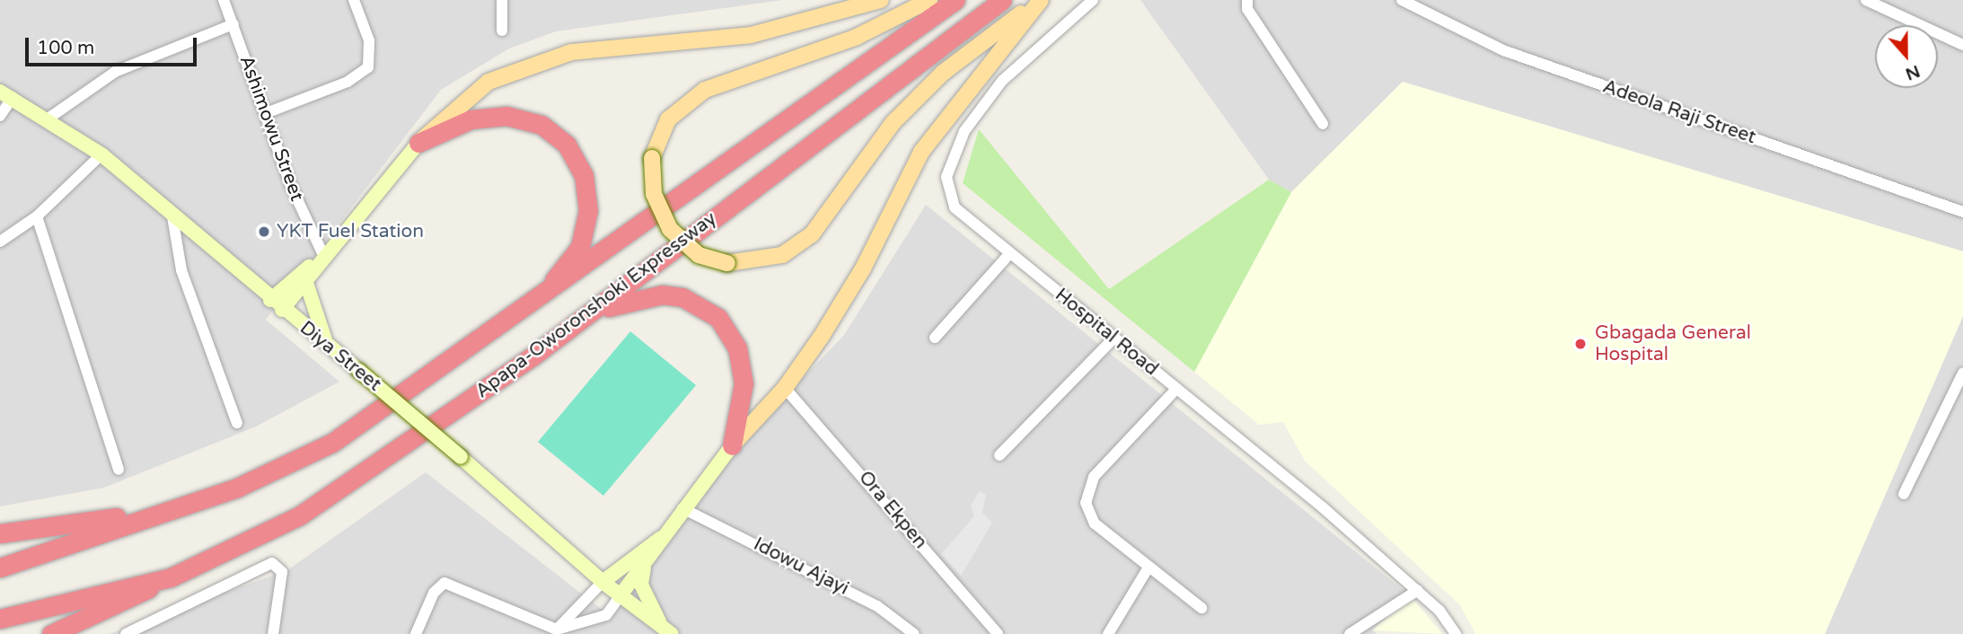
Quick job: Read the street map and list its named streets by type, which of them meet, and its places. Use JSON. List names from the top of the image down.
{
  "streets": {
    "highway": ["Apapa-Oworonshoki Expressway"],
    "main road": ["Diya Street"],
    "street": [
      "Adeola Raji Street",
      "Ashimowu Street",
      "Hospital Road",
      "Ora Ekpen",
      "Idowu Ajayi"
    ]
  },
  "places": ["YKT Fuel Station", "Gbagada General Hospital"],
  "scale_bar": "100 m",
  "north": "bottom"
}
